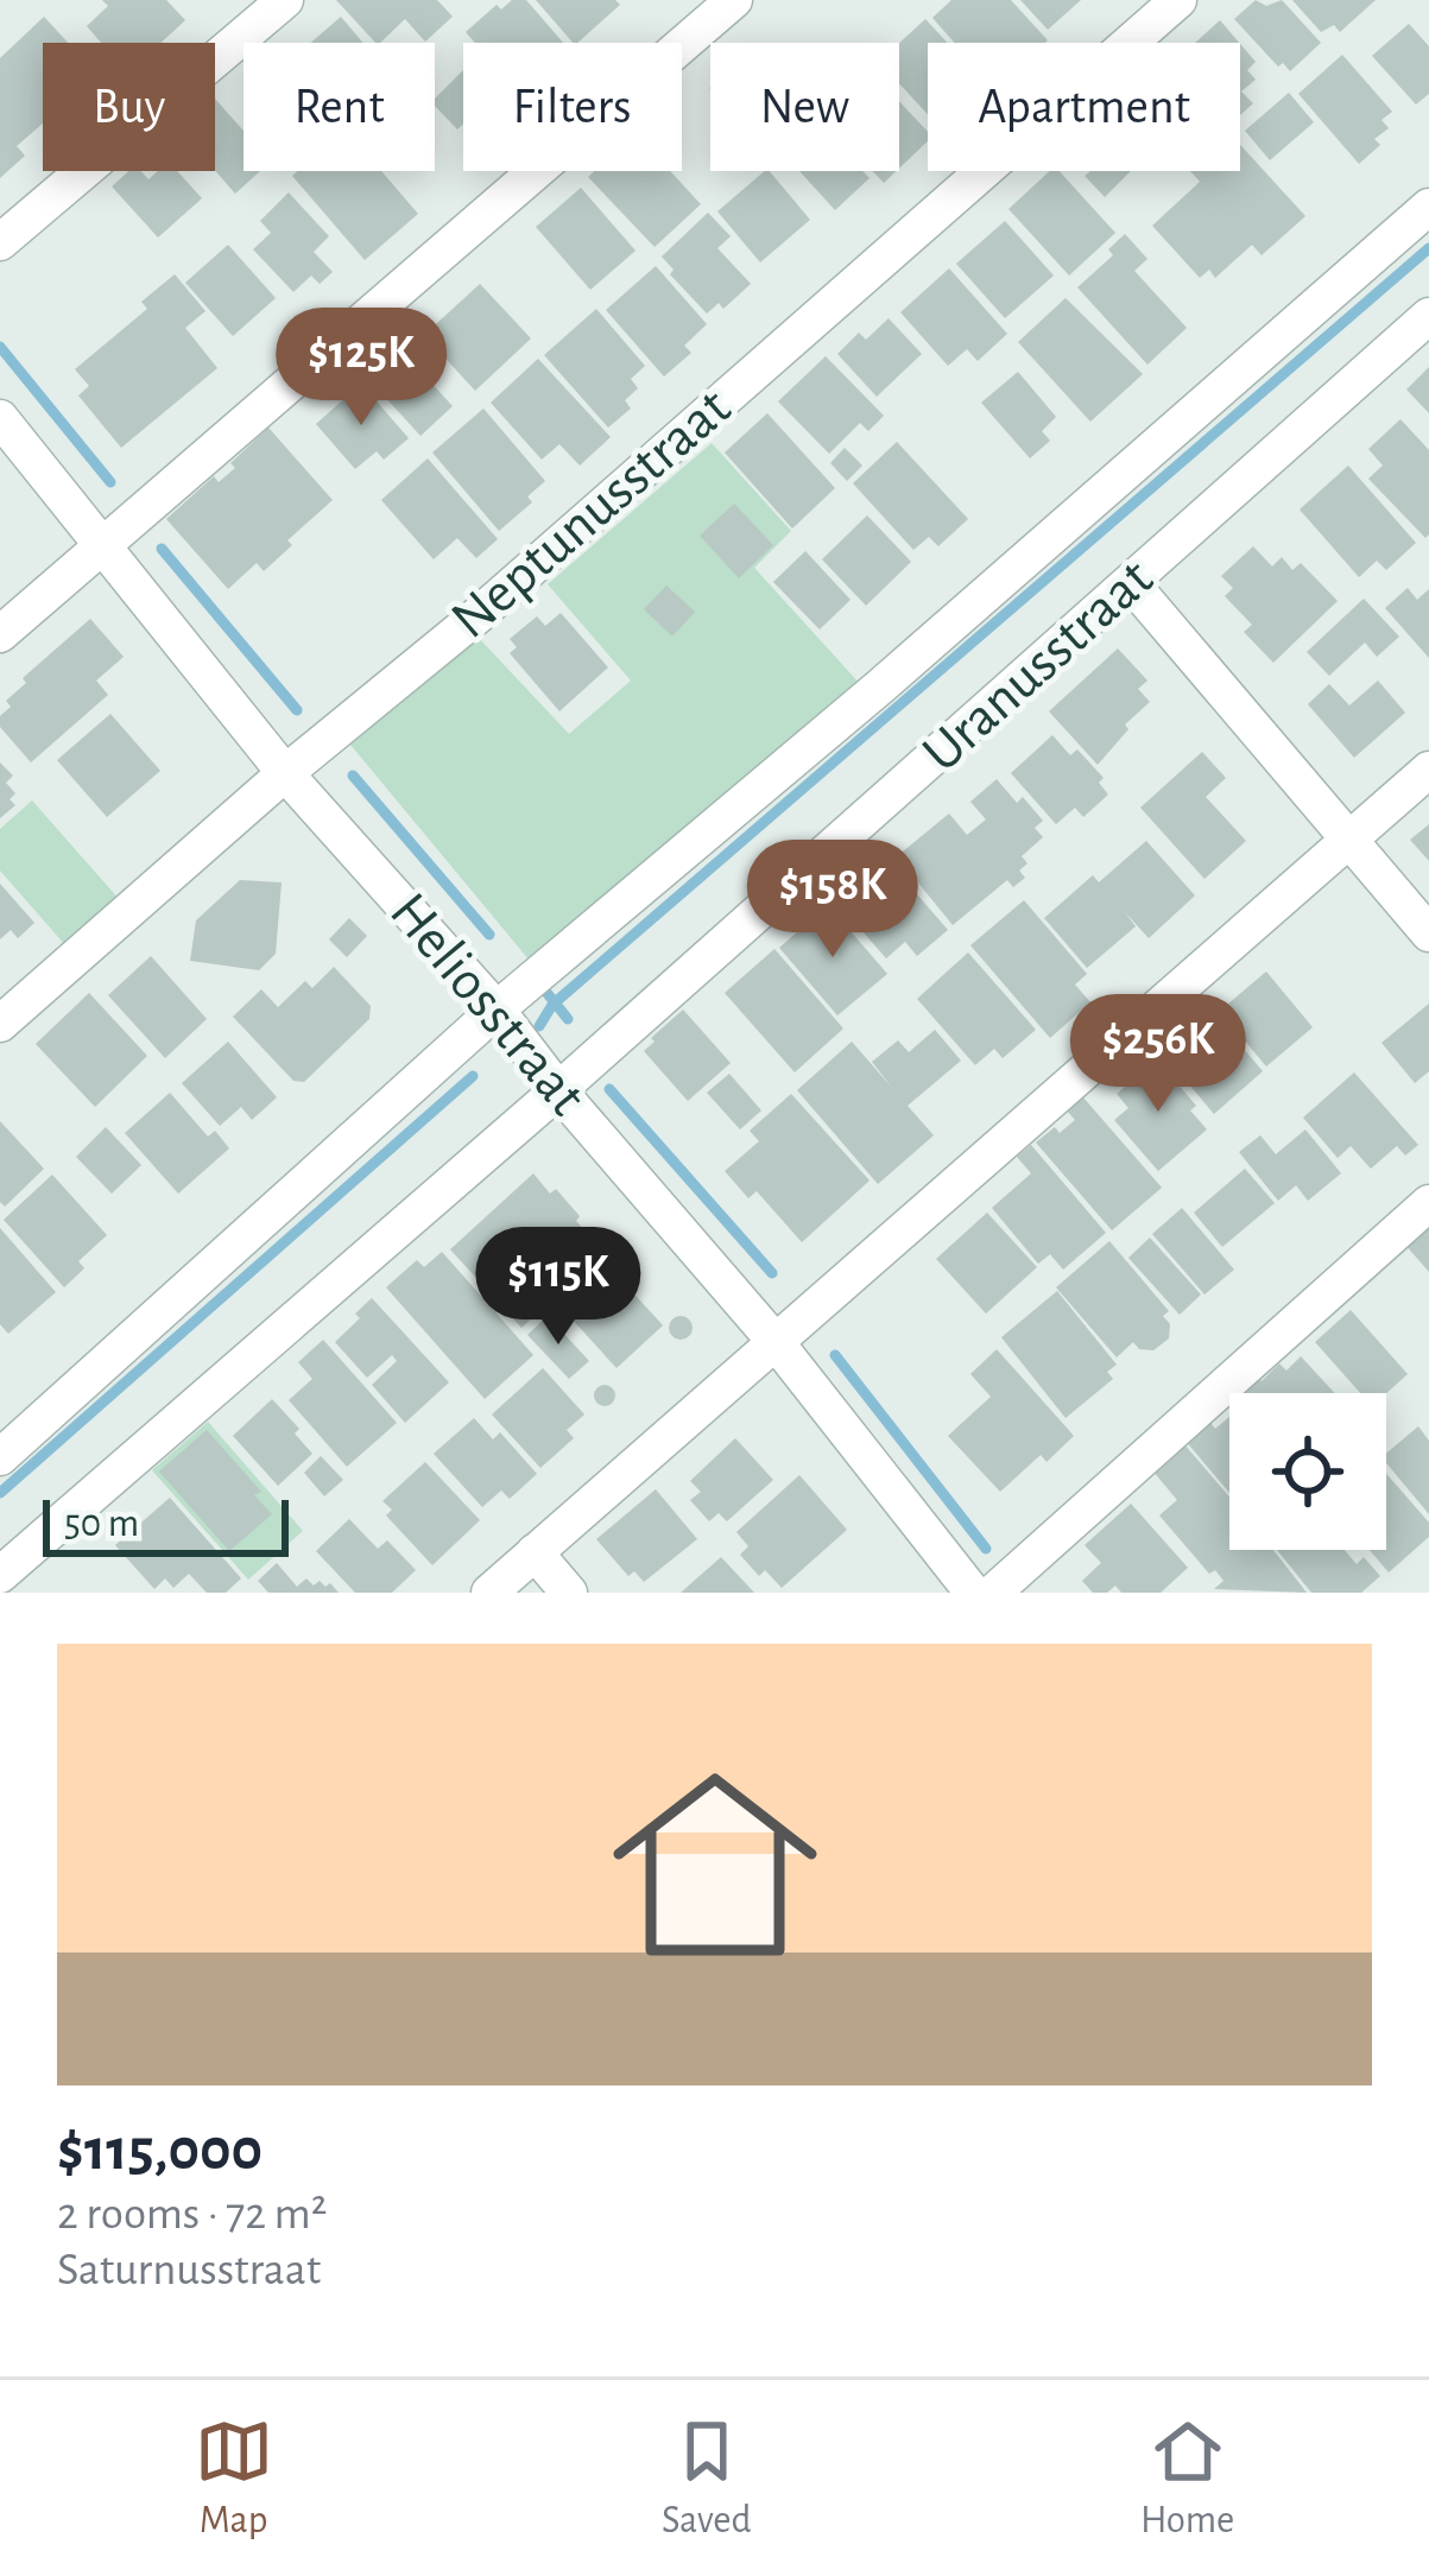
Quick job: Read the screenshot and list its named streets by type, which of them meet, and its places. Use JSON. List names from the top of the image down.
{
  "streets": {
    "street": ["Neptunusstraat", "Uranusstraat", "Heliosstraat"]
  },
  "crossings": [
    ["Neptunusstraat", "Heliosstraat"],
    ["Uranusstraat", "Heliosstraat"]
  ],
  "scale_bar": "50 m",
  "page": {
    "chip": [
      "Buy",
      "Rent",
      "Filters",
      "New",
      "Apartment"
    ],
    "price": [
      "$125K",
      "$158K",
      "$256K",
      "$115K"
    ],
    "scale": "50 m",
    "list": [
      {
        "name": "$115,000",
        "note": "2 rooms · 72 m² · Saturnusstraat"
      }
    ],
    "tabs": ["Map", "Saved", "Home"]
  }
}
